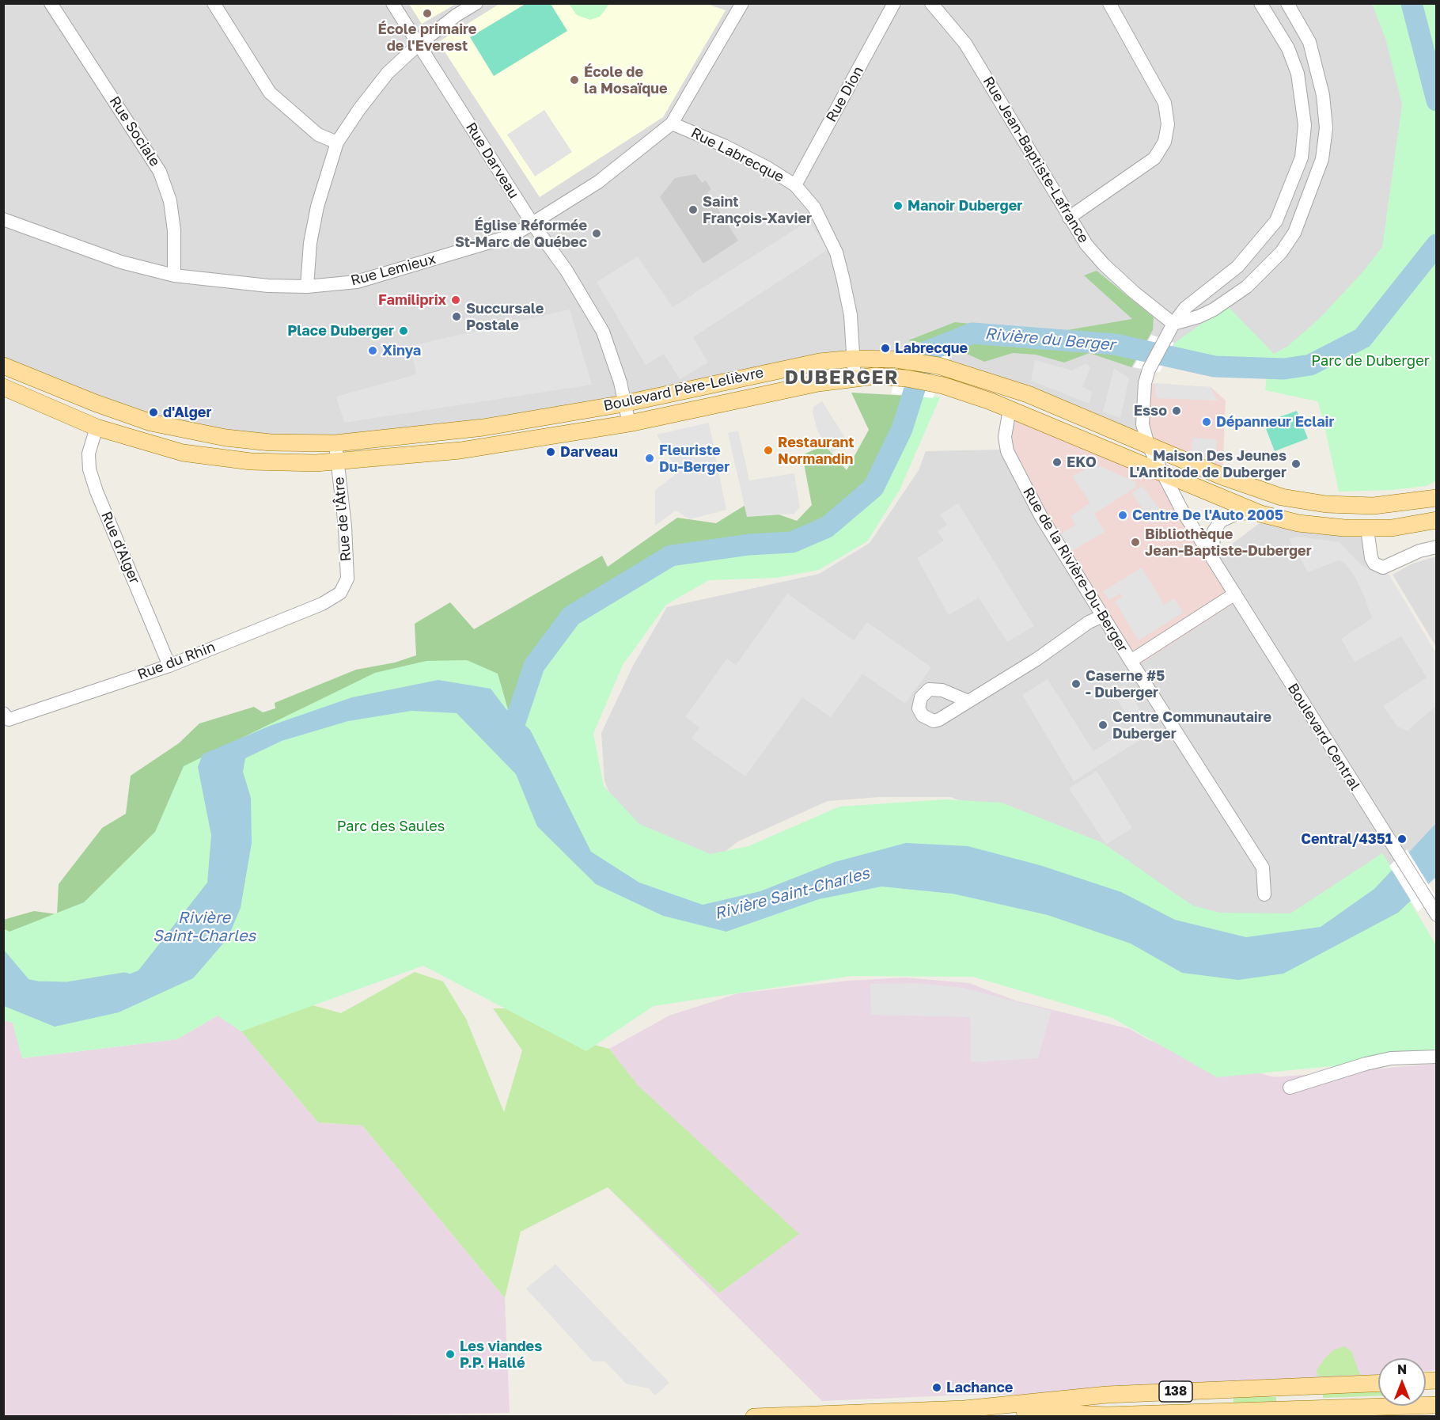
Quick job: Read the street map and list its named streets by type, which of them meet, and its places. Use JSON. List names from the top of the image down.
{
  "streets": {
    "main road": ["Boulevard Père-Lelièvre", "138"],
    "street": [
      "Rue Dion",
      "Rue Sociale",
      "Rue Labrecque",
      "Rue Jean-Baptiste-Lafrance",
      "Rue Darveau",
      "Rue Lemieux",
      "Rue de l'Âtre",
      "Rue d'Alger",
      "Rue de la Rivière-Du-Berger",
      "Rue du Rhin",
      "Boulevard Central"
    ]
  },
  "crossings": [
    ["Rue Dion", "Rue Labrecque"],
    ["Rue Sociale", "Rue Lemieux"],
    ["Rue Labrecque", "Rue Lemieux"],
    ["Rue Labrecque", "Boulevard Père-Lelièvre"],
    ["Rue Jean-Baptiste-Lafrance", "Boulevard Central"],
    ["Rue Darveau", "Rue Lemieux"],
    ["Rue Darveau", "Boulevard Père-Lelièvre"],
    ["Boulevard Père-Lelièvre", "Rue de l'Âtre"],
    ["Boulevard Père-Lelièvre", "Rue d'Alger"],
    ["Boulevard Père-Lelièvre", "Rue de la Rivière-Du-Berger"],
    ["Boulevard Père-Lelièvre", "Boulevard Central"],
    ["Rue de l'Âtre", "Rue du Rhin"],
    ["Rue d'Alger", "Rue du Rhin"]
  ],
  "districts": ["DUBERGER"],
  "water": ["Rivière du Berger", "Rivière Saint-Charles"],
  "parks": ["Parc de Duberger", "Parc des Saules"],
  "places": [
    "École primaire de l'Everest",
    "École de la Mosaïque",
    "Manoir Duberger",
    "Saint François-Xavier",
    "Église Réformée St-Marc de Québec",
    "Familiprix",
    "Succursale Postale",
    "Place Duberger",
    "Labrecque",
    "Xinya",
    "Esso",
    "d'Alger",
    "Dépanneur Eclair",
    "Restaurant Normandin",
    "Darveau",
    "Fleuriste Du-Berger",
    "EKO",
    "Maison Des Jeunes L'Antitode de Duberger",
    "Centre De l'Auto 2005",
    "Bibliothèque Jean-Baptiste-Duberger",
    "Caserne #5 - Duberger",
    "Centre Communautaire Duberger",
    "Central/4351",
    "Les viandes P.P. Hallé",
    "Lachance"
  ],
  "north": "top"
}
